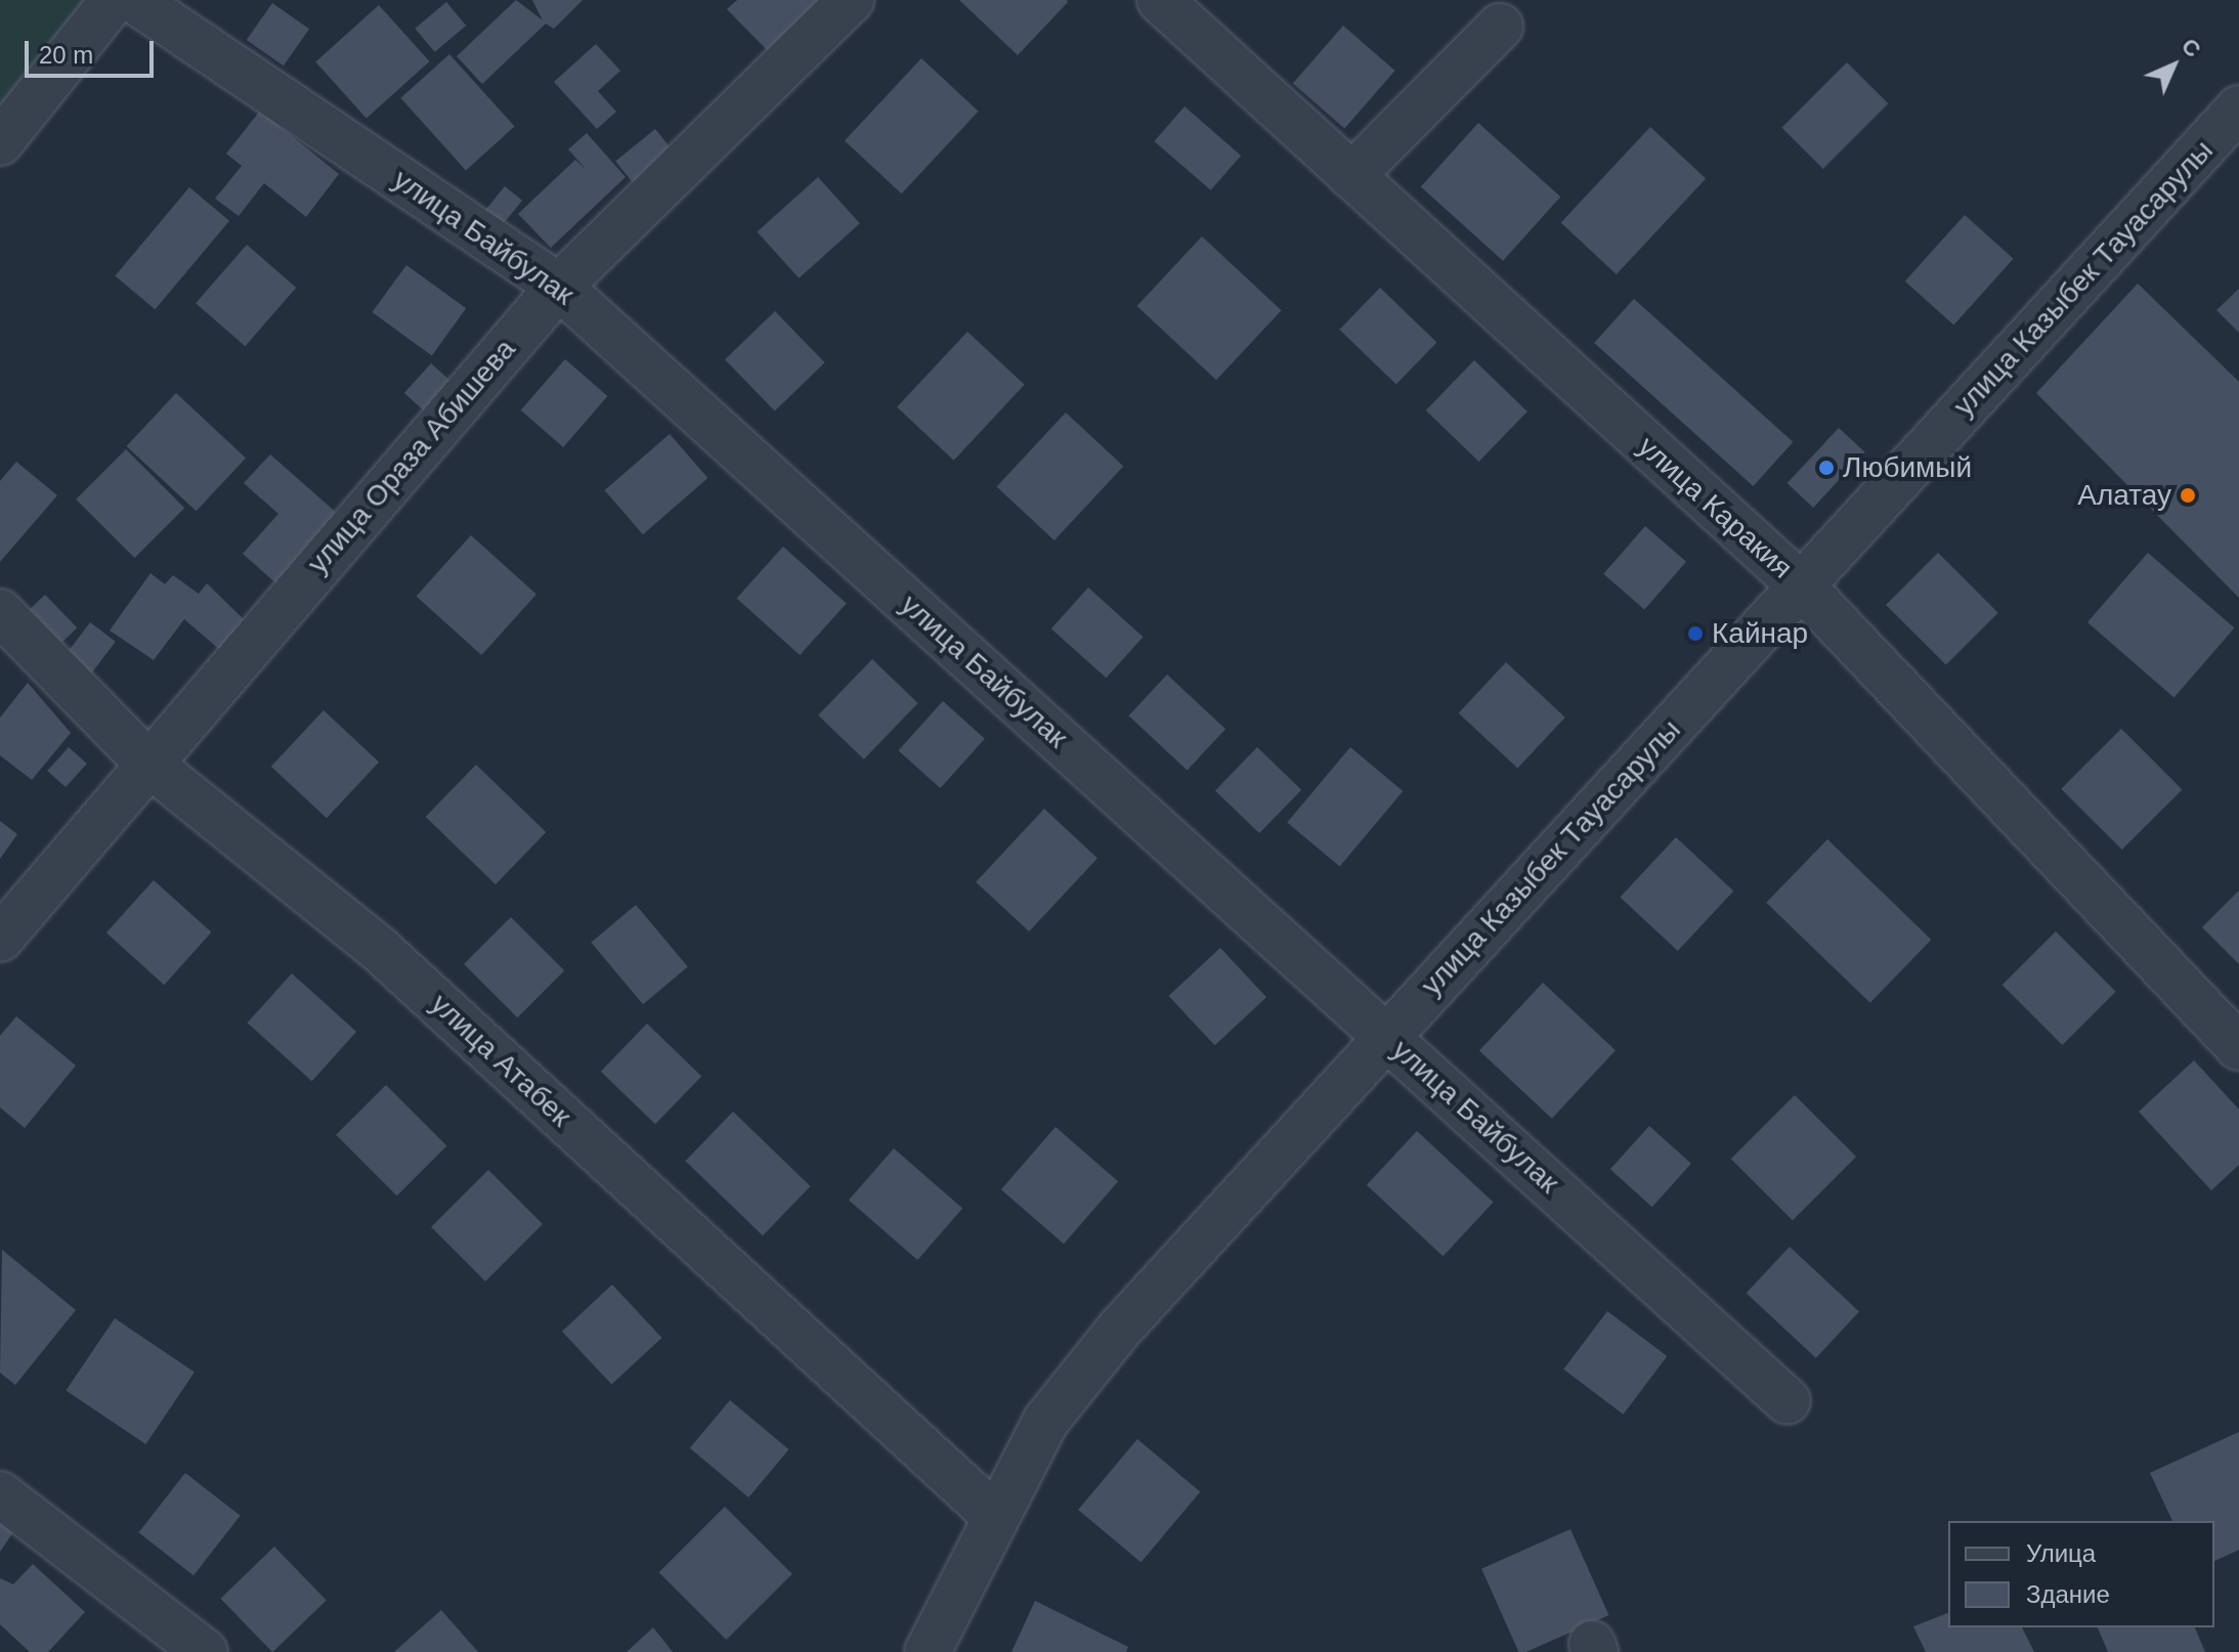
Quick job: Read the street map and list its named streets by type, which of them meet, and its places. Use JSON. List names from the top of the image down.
{
  "streets": {
    "street": [
      "улица Байбулак",
      "улица Казыбек Тауасарулы",
      "улица Ораза Абишева",
      "улица Каракия",
      "улица Атабек"
    ]
  },
  "crossings": [
    ["улица Байбулак", "улица Казыбек Тауасарулы"],
    ["улица Байбулак", "улица Ораза Абишева"],
    ["улица Казыбек Тауасарулы", "улица Каракия"],
    ["улица Казыбек Тауасарулы", "улица Атабек"],
    ["улица Ораза Абишева", "улица Атабек"]
  ],
  "places": ["Любимый", "Алатау", "Кайнар"],
  "legend": ["Улица", "Здание"],
  "scale_bar": "20 m",
  "north": "top right"
}
